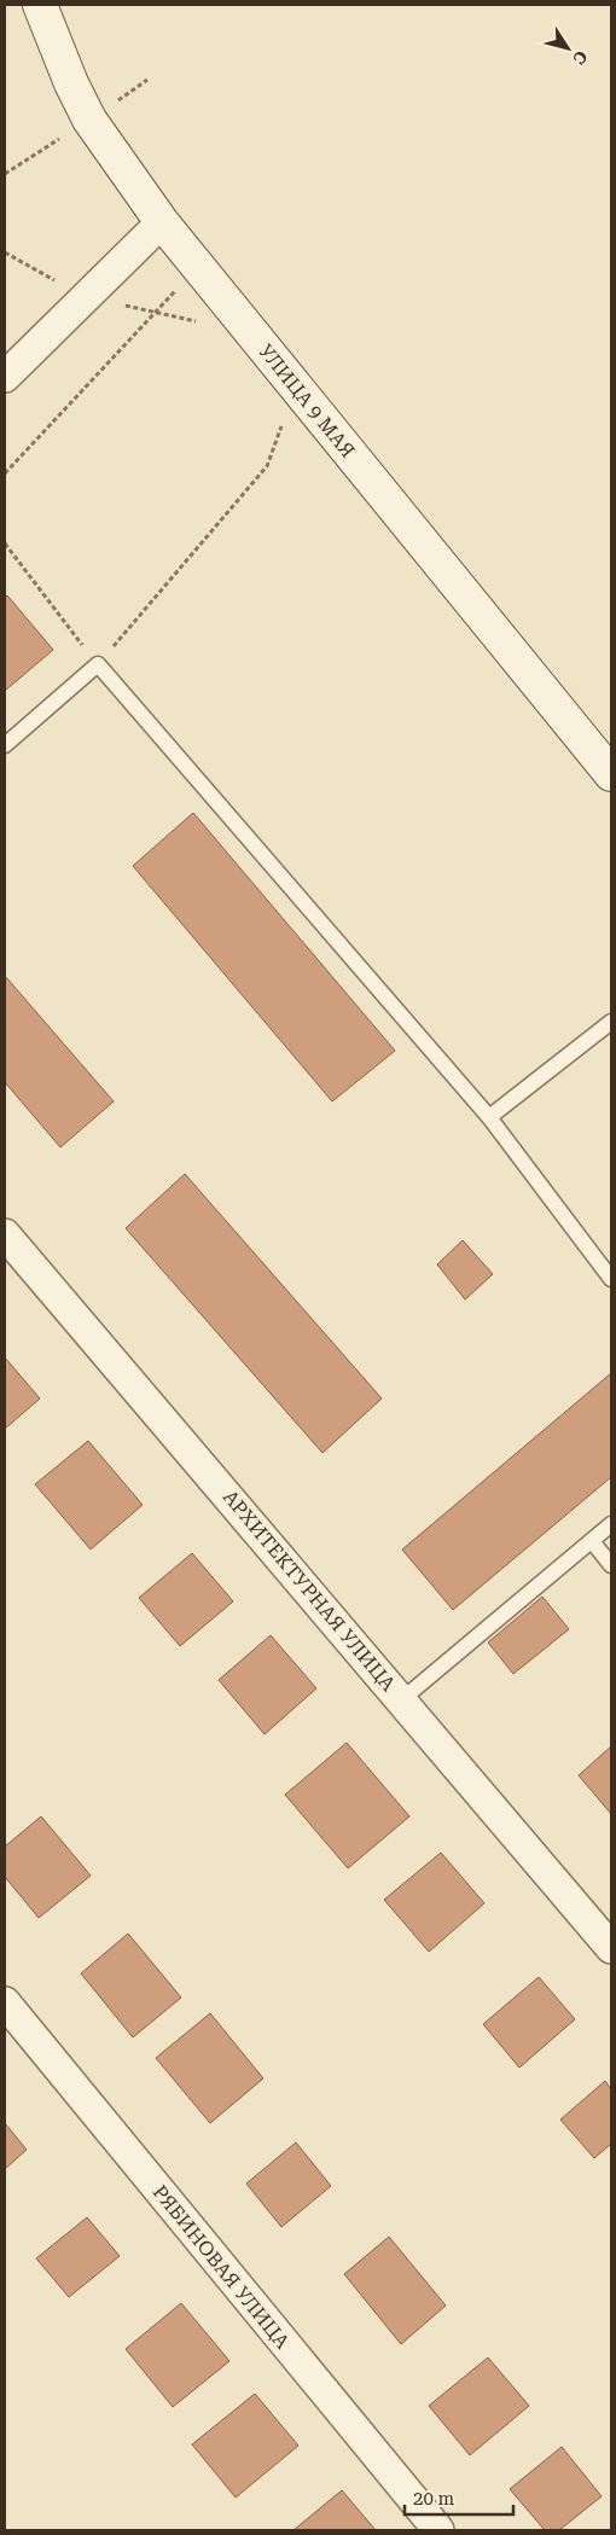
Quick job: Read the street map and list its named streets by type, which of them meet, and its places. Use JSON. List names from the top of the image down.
{
  "streets": {
    "main road": ["УЛИЦА 9 МАЯ"],
    "street": ["АРХИТЕКТУРНАЯ УЛИЦА", "РЯБИНОВАЯ УЛИЦА"]
  },
  "scale_bar": "20 m",
  "north": "bottom right"
}
